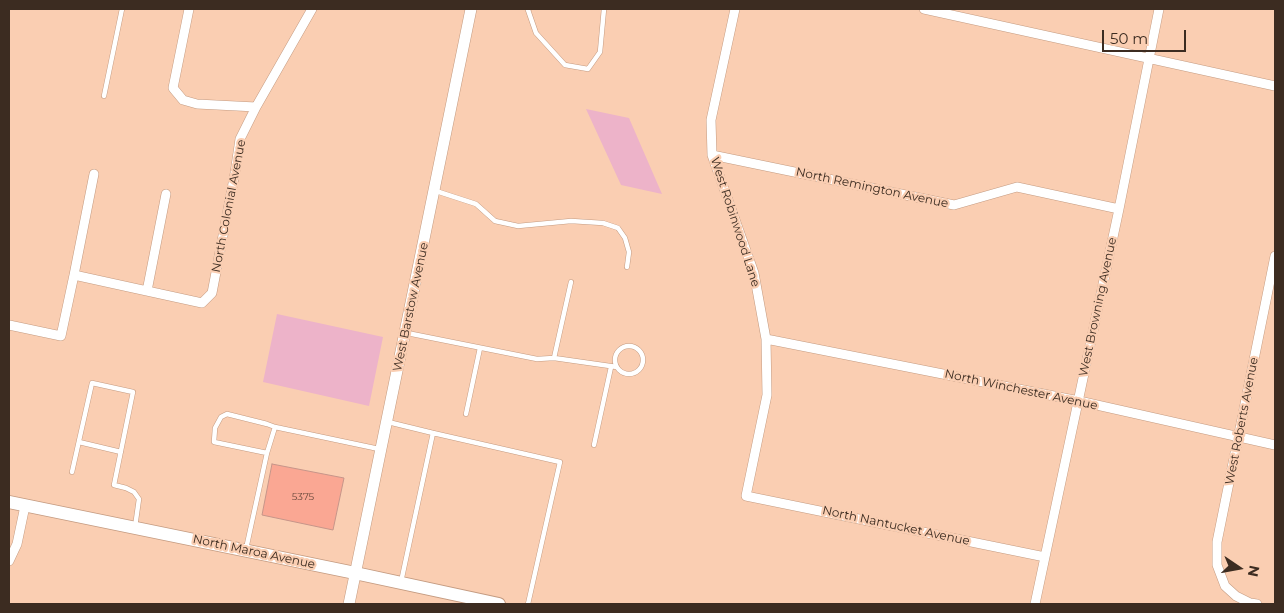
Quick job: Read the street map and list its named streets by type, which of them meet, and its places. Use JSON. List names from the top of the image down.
{
  "streets": {
    "main road": ["North Maroa Avenue"],
    "street": [
      "North Remington Avenue",
      "North Colonial Avenue",
      "West Robinwood Lane",
      "West Barstow Avenue",
      "West Browning Avenue",
      "North Winchester Avenue",
      "West Roberts Avenue",
      "North Nantucket Avenue"
    ]
  },
  "crossings": [
    ["North Remington Avenue", "West Robinwood Lane"],
    ["North Remington Avenue", "West Browning Avenue"],
    ["West Robinwood Lane", "North Winchester Avenue"],
    ["West Robinwood Lane", "North Nantucket Avenue"],
    ["West Barstow Avenue", "North Maroa Avenue"],
    ["West Browning Avenue", "North Winchester Avenue"],
    ["West Browning Avenue", "North Nantucket Avenue"],
    ["North Winchester Avenue", "West Roberts Avenue"]
  ],
  "house_numbers": ["5375"],
  "scale_bar": "50 m",
  "north": "right"
}
